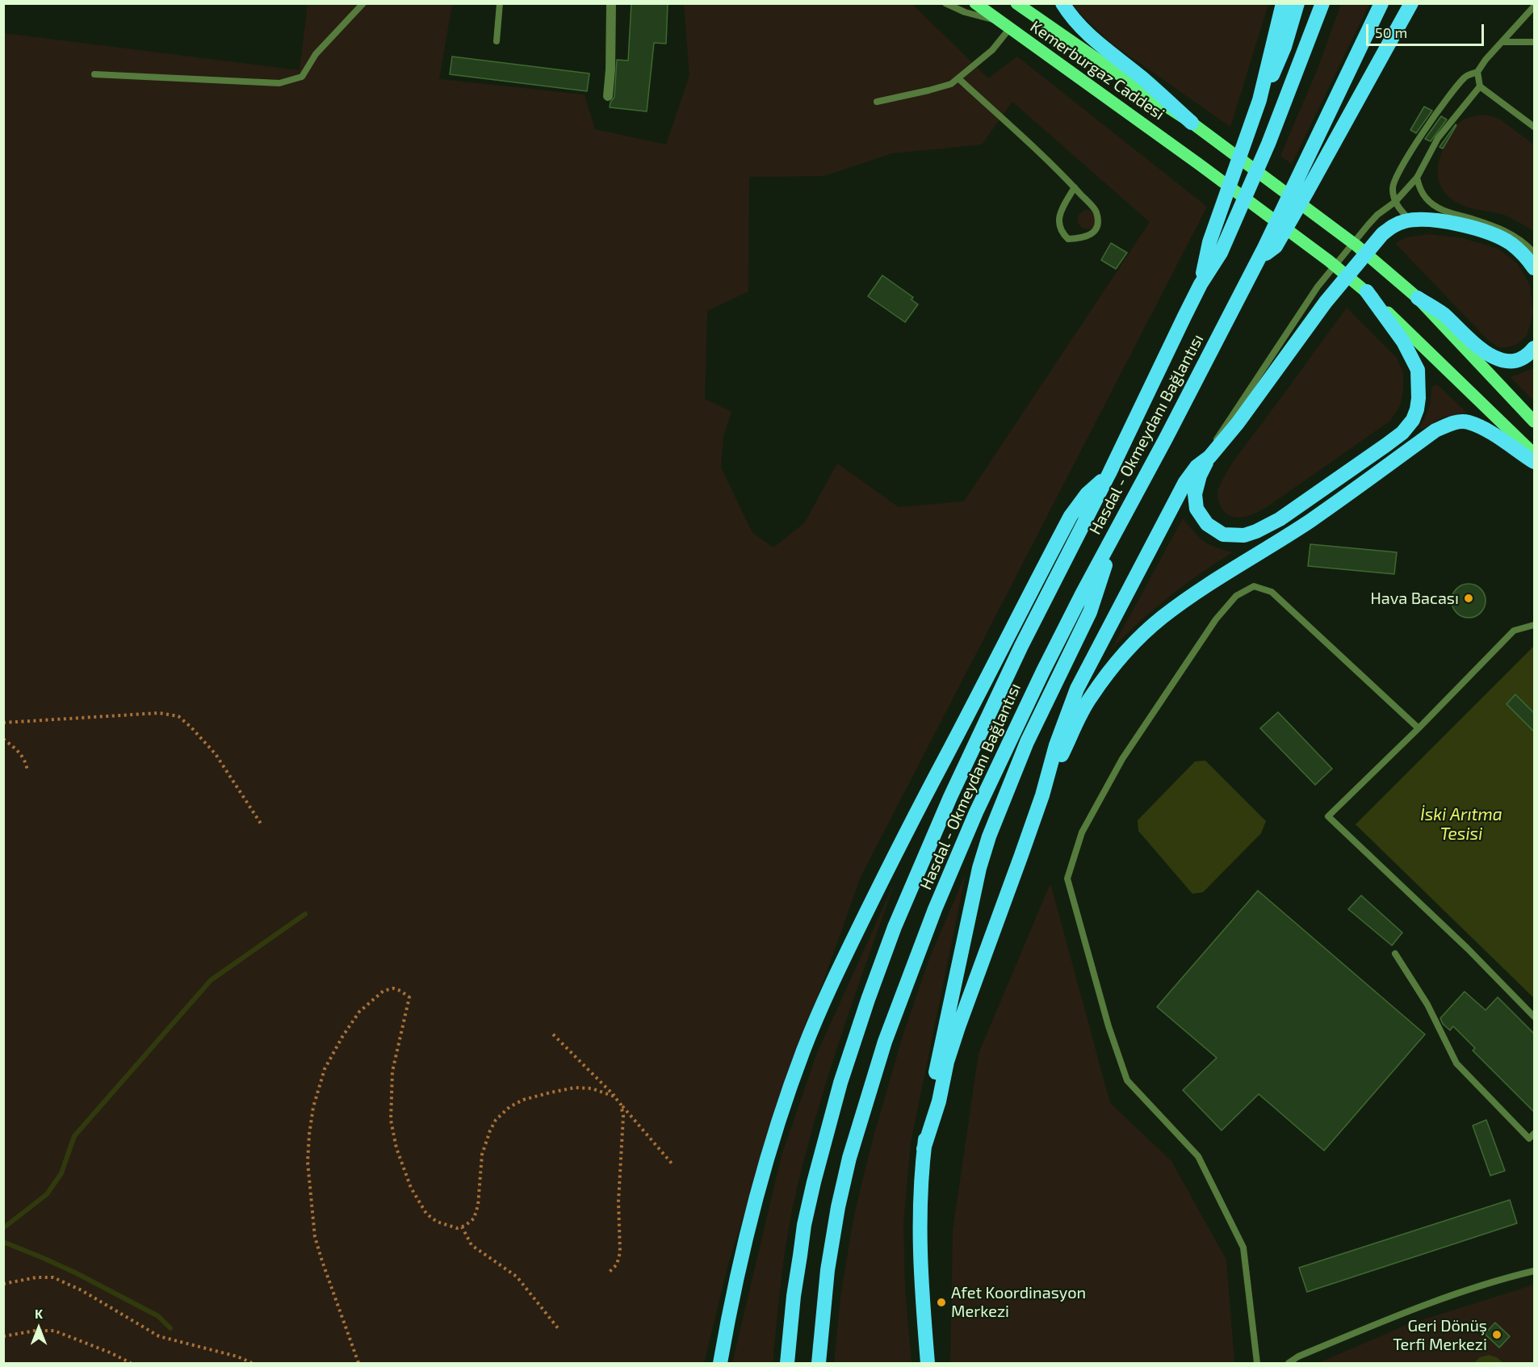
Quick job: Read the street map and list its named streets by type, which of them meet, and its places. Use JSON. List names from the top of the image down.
{
  "streets": {
    "highway": ["Hasdal - Okmeydanı Bağlantısı"],
    "main road": ["Kemerburgaz Caddesi"]
  },
  "water": ["İski Arıtma Tesisi"],
  "places": ["Hava Bacası", "Afet Koordinasyon Merkezi", "Geri Dönüş Terfi Merkezi"],
  "scale_bar": "50 m",
  "north": "top"
}
